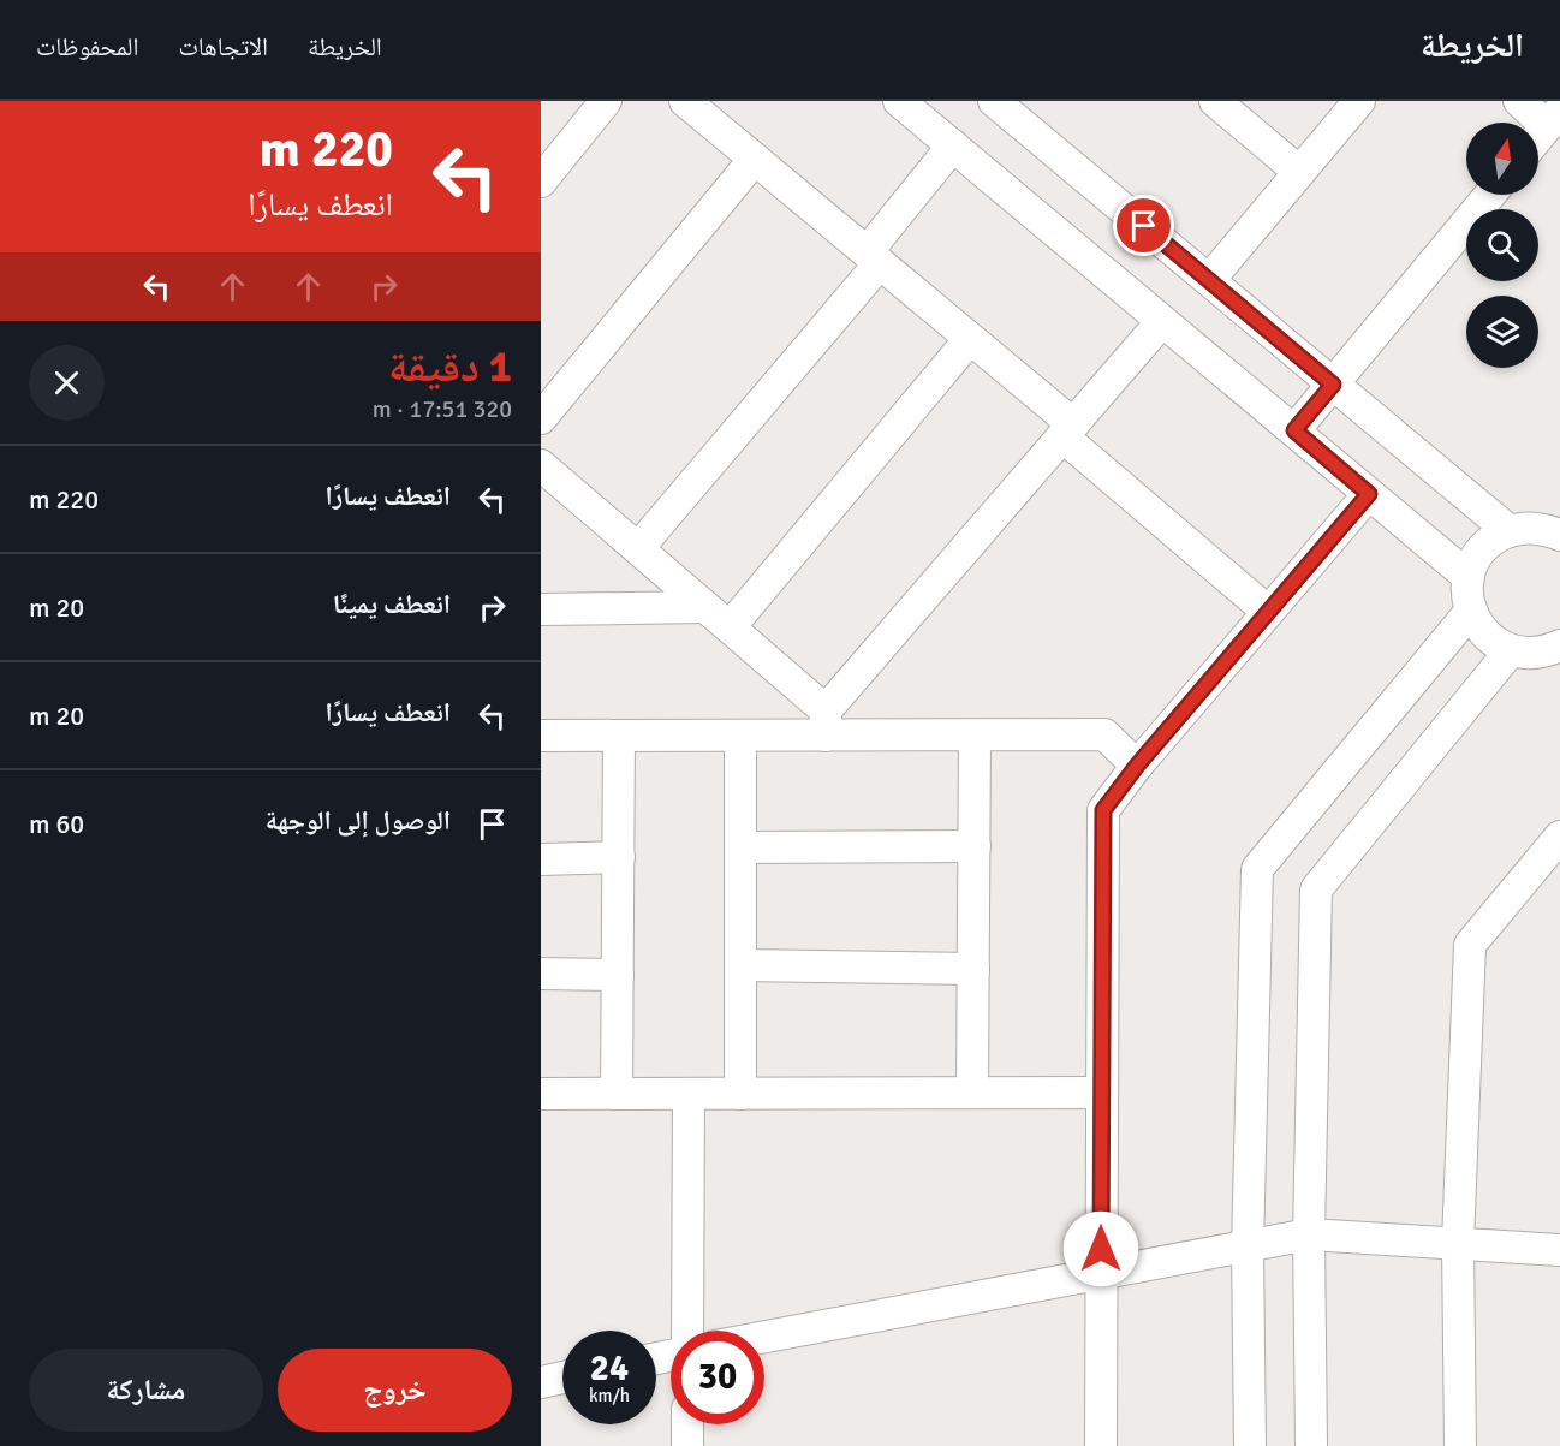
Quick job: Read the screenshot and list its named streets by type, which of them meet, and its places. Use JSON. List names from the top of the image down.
{
  "north": "top",
  "page": {
    "header": "الخريطة",
    "nav": ["الخريطة", "الاتجاهات", "المحفوظات"],
    "turn": ["220 m", "انعطف يسارًا"],
    "heading": ["1 دقيقة", "320 m · 17:51"],
    "list": [
      {
        "name": "انعطف يسارًا",
        "value": "220 m"
      },
      {
        "name": "انعطف يمينًا",
        "value": "20 m"
      },
      {
        "name": "انعطف يسارًا",
        "value": "20 m"
      },
      {
        "name": "الوصول إلى الوجهة",
        "value": "60 m"
      }
    ],
    "speed": "24 km/h",
    "limit": "30",
    "buttons": ["خروج", "مشاركة"]
  }
}
